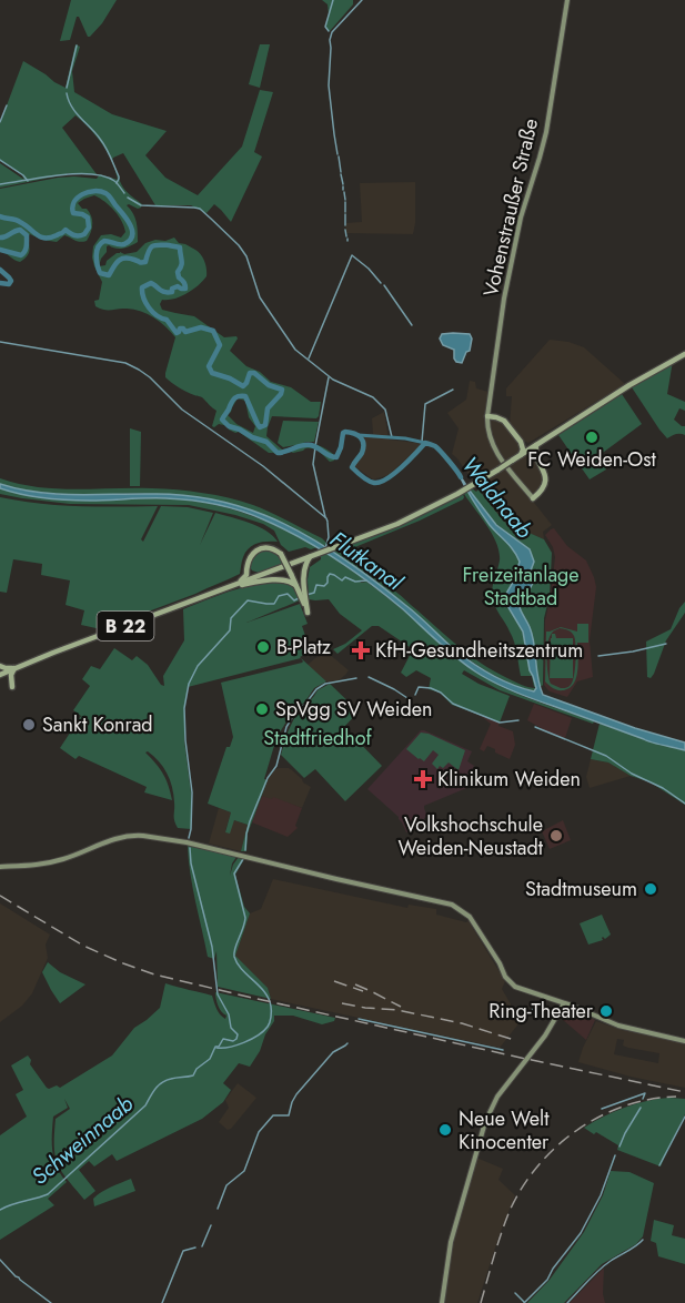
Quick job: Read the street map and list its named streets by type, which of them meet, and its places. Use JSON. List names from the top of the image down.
{
  "streets": {
    "main road": ["Vohenstraußer Straße", "B 22"]
  },
  "water": ["Waldnaab", "Flutkanal", "Schweinnaab"],
  "parks": ["Freizeitanlage Stadtbad", "Stadtfriedhof"],
  "places": {
    "other": [
      "FC Weiden-Ost",
      "B-Platz",
      "SpVgg SV Weiden",
      "Sankt Konrad",
      "Volkshochschule Weiden-Neustadt",
      "Stadtmuseum",
      "Ring-Theater",
      "Neue Welt Kinocenter"
    ],
    "health": ["KfH-Gesundheitszentrum", "Klinikum Weiden"]
  }
}
